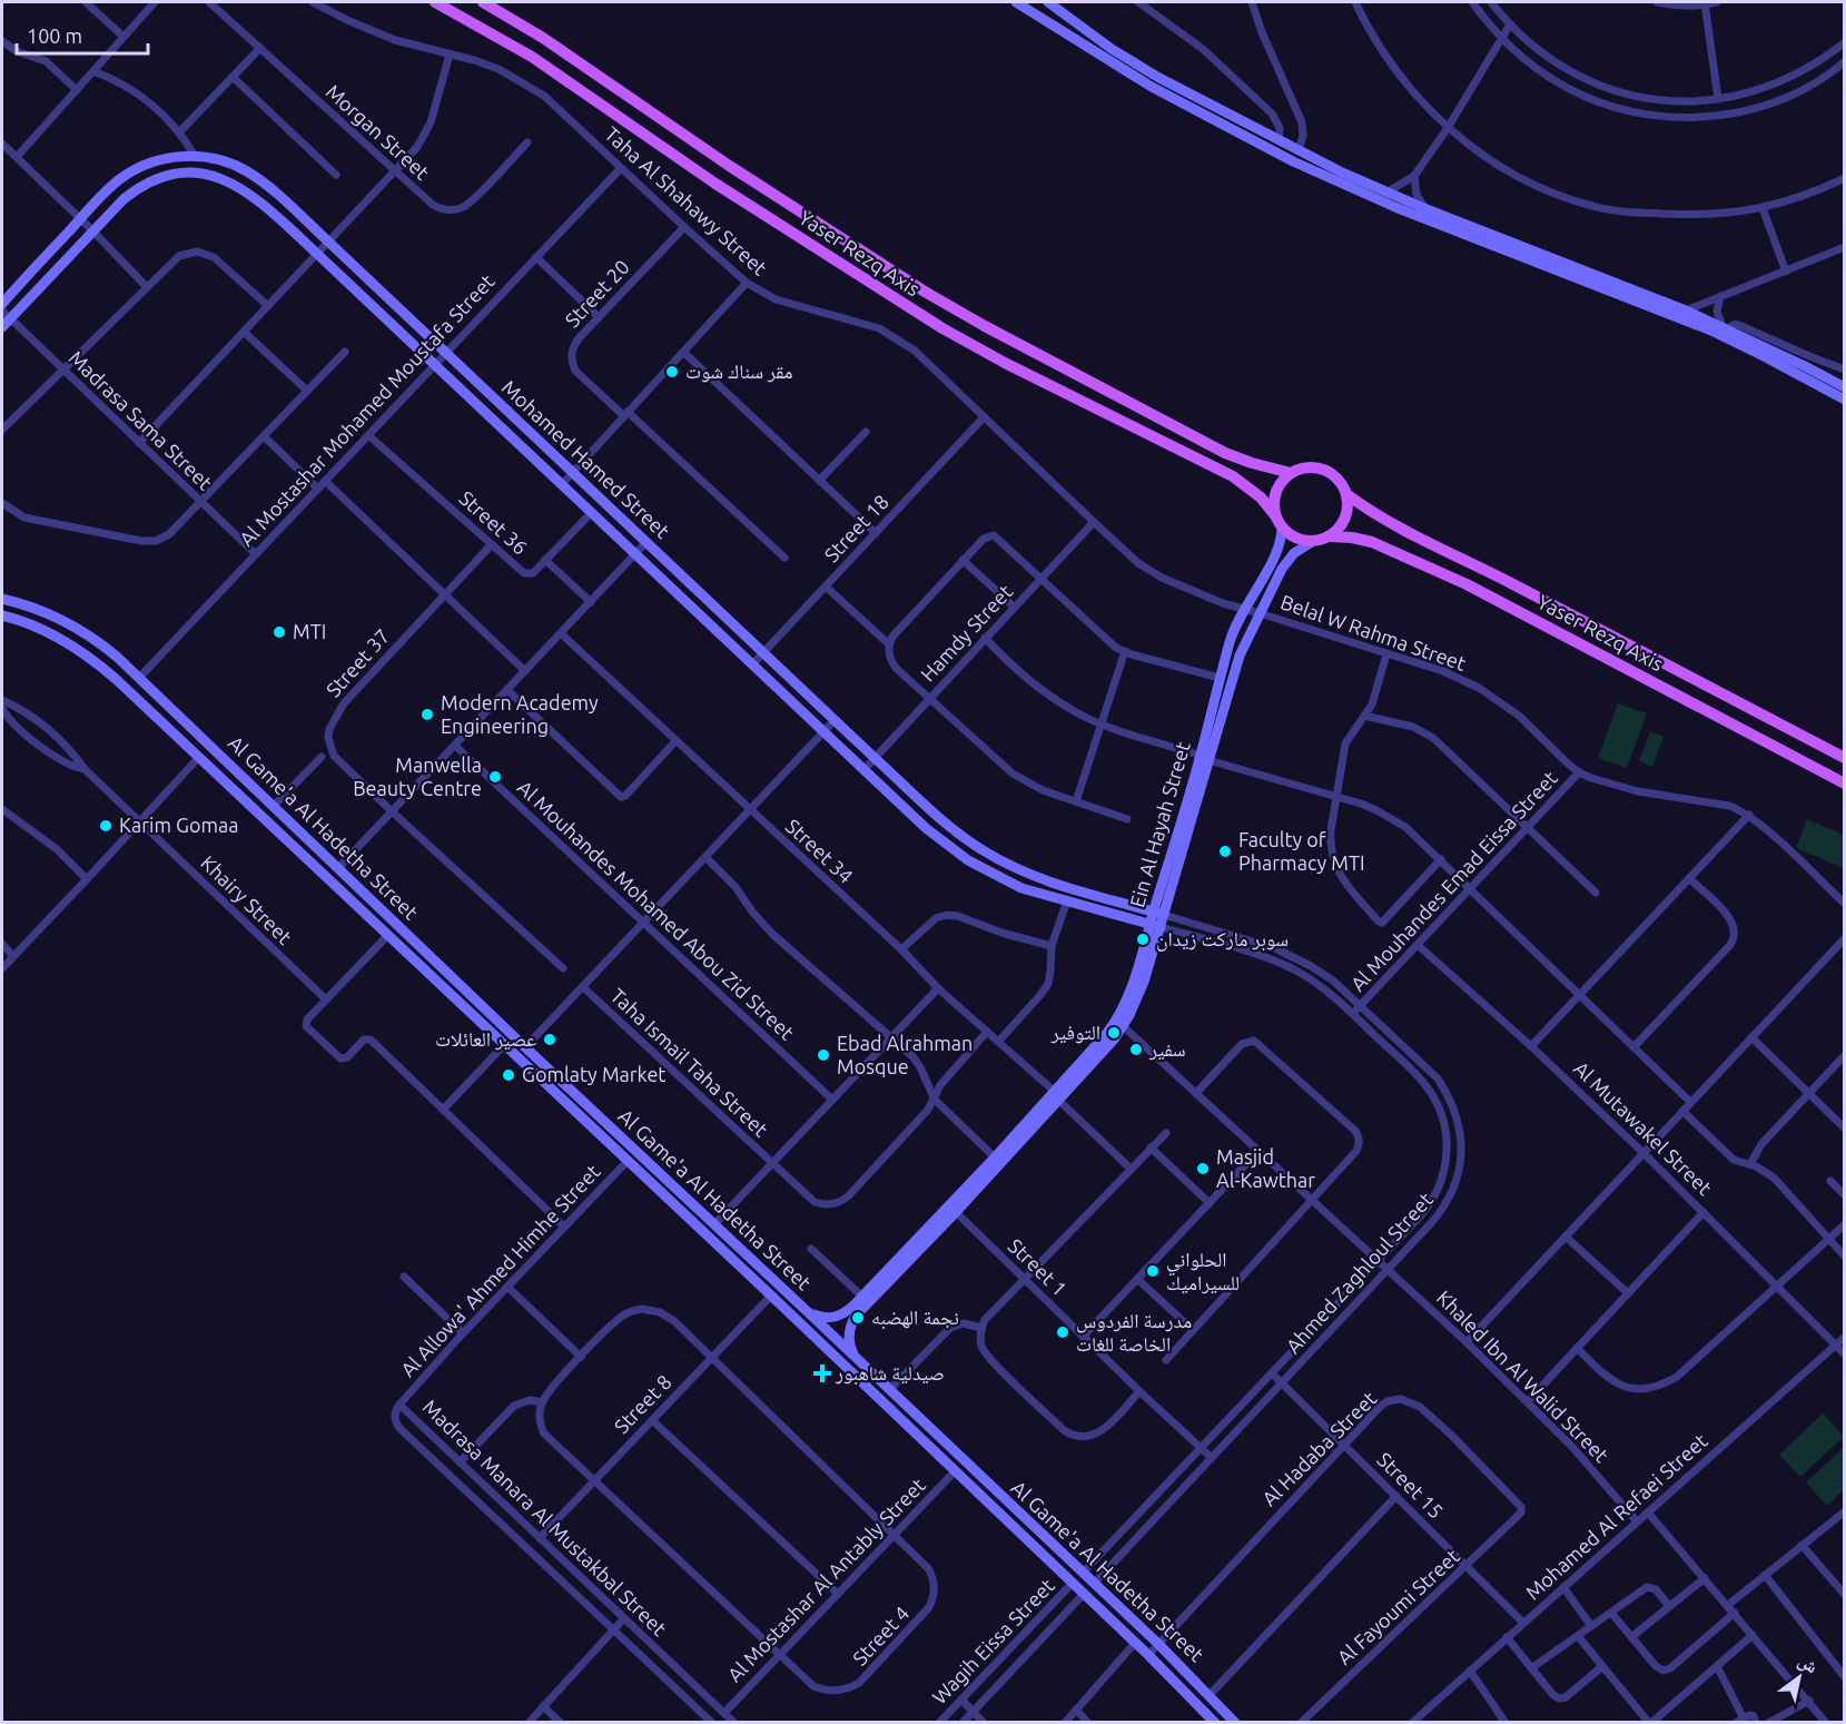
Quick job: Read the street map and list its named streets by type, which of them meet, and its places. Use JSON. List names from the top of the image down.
{
  "streets": {
    "main road": ["Yaser Rezq Axis"],
    "street": [
      "Morgan Street",
      "Taha Al Shahawy Street",
      "Street 20",
      "Al Mostashar Mohamed Moustafa Street",
      "Madrasa Sama Street",
      "Mohamed Hamed Street",
      "Street 36",
      "Street 18",
      "Hamdy Street",
      "Belal W Rahma Street",
      "Street 37",
      "Ein Al Hayah Street",
      "Al Game'a Al Hadetha Street",
      "Street 34",
      "Al Mouhandes Emad Eissa Street",
      "Khairy Street",
      "Al Mouhandes Mohamed Abou Zid Street",
      "Taha Ismail Taha Street",
      "Al Mutawakel Street",
      "Street 1",
      "Al Allowa' Ahmed Himhe Street",
      "Ahmed Zaghloul Street",
      "Khaled Ibn Al Walid Street",
      "Street 8",
      "Al Hadaba Street",
      "Street 15",
      "Mohamed Al Refaei Street",
      "Madrasa Manara Al Mustakbal Street",
      "Al Mostashar Al Antably Street",
      "Al Fayoumi Street",
      "Street 4",
      "Wagih Eissa Street"
    ]
  },
  "crossings": [
    ["Taha Al Shahawy Street", "Street 20"],
    ["Taha Al Shahawy Street", "Al Mostashar Mohamed Moustafa Street"],
    ["Taha Al Shahawy Street", "Street 18"],
    ["Taha Al Shahawy Street", "Hamdy Street"],
    ["Taha Al Shahawy Street", "Belal W Rahma Street"],
    ["Taha Al Shahawy Street", "Ein Al Hayah Street"],
    ["Yaser Rezq Axis", "Ein Al Hayah Street"],
    ["Al Mostashar Mohamed Moustafa Street", "Madrasa Sama Street"],
    ["Al Mostashar Mohamed Moustafa Street", "Mohamed Hamed Street"],
    ["Al Mostashar Mohamed Moustafa Street", "Street 36"],
    ["Al Mostashar Mohamed Moustafa Street", "Al Game'a Al Hadetha Street"],
    ["Madrasa Sama Street", "Mohamed Hamed Street"],
    ["Mohamed Hamed Street", "Street 36"],
    ["Mohamed Hamed Street", "Street 18"],
    ["Mohamed Hamed Street", "Hamdy Street"],
    ["Mohamed Hamed Street", "Ein Al Hayah Street"],
    ["Mohamed Hamed Street", "Ahmed Zaghloul Street"],
    ["Street 36", "Street 37"],
    ["Belal W Rahma Street", "Ein Al Hayah Street"],
    ["Belal W Rahma Street", "Al Mouhandes Emad Eissa Street"],
    ["Ein Al Hayah Street", "Al Game'a Al Hadetha Street"],
    ["Ein Al Hayah Street", "Street 34"],
    ["Ein Al Hayah Street", "Street 1"],
    ["Ein Al Hayah Street", "Ahmed Zaghloul Street"],
    ["Ein Al Hayah Street", "Khaled Ibn Al Walid Street"],
    ["Al Game'a Al Hadetha Street", "Al Allowa' Ahmed Himhe Street"],
    ["Al Game'a Al Hadetha Street", "Ahmed Zaghloul Street"],
    ["Al Game'a Al Hadetha Street", "Street 8"],
    ["Al Game'a Al Hadetha Street", "Al Hadaba Street"],
    ["Al Game'a Al Hadetha Street", "Al Mostashar Al Antably Street"],
    ["Al Game'a Al Hadetha Street", "Wagih Eissa Street"],
    ["Street 34", "Taha Ismail Taha Street"],
    ["Al Mouhandes Emad Eissa Street", "Al Mutawakel Street"],
    ["Al Mouhandes Emad Eissa Street", "Ahmed Zaghloul Street"],
    ["Al Mutawakel Street", "Mohamed Al Refaei Street"],
    ["Street 1", "Ahmed Zaghloul Street"],
    ["Al Allowa' Ahmed Himhe Street", "Madrasa Manara Al Mustakbal Street"],
    ["Ahmed Zaghloul Street", "Khaled Ibn Al Walid Street"],
    ["Ahmed Zaghloul Street", "Street 15"],
    ["Khaled Ibn Al Walid Street", "Mohamed Al Refaei Street"],
    ["Street 8", "Madrasa Manara Al Mustakbal Street"],
    ["Street 8", "Street 4"],
    ["Al Hadaba Street", "Street 15"],
    ["Al Hadaba Street", "Al Fayoumi Street"],
    ["Street 15", "Mohamed Al Refaei Street"],
    ["Street 15", "Al Fayoumi Street"],
    ["Madrasa Manara Al Mustakbal Street", "Al Mostashar Al Antably Street"],
    ["Al Mostashar Al Antably Street", "Street 4"]
  ],
  "places": {
    "other": [
      "مقر سناك شوت",
      "MTI",
      "Modern Academy Engineering",
      "Manwella Beauty Centre",
      "Karim Gomaa",
      "Faculty of Pharmacy MTI",
      "سوبر ماركت زيدان",
      "التوفير",
      "عصير العائلات",
      "سفير",
      "Ebad Alrahman Mosque",
      "Gomlaty Market",
      "Masjid Al-Kawthar",
      "الحلواني للسيراميك",
      "نجمة الهضبه",
      "مدرسة الفردوس الخاصة للغات"
    ],
    "health": ["صيدلية شاهبور"]
  },
  "scale_bar": "100 m",
  "north": "top right"
}
